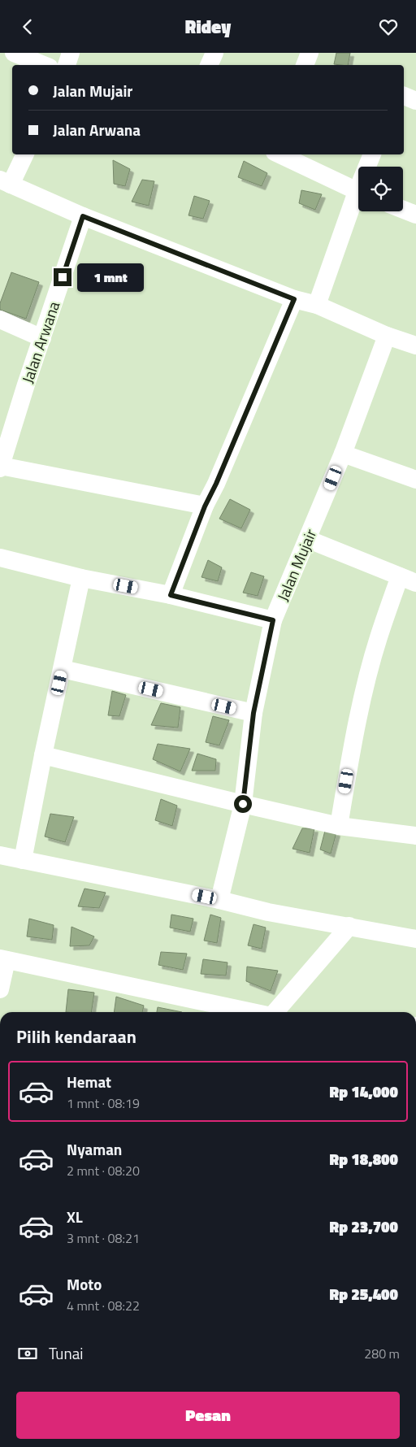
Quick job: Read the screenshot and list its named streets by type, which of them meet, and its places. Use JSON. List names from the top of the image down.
{
  "streets": {
    "street": ["Jalan Arwana", "Jalan Mujair"]
  },
  "page": {
    "header": "Ridey",
    "banner": ["Jalan Mujair", "Jalan Arwana"],
    "bubble": "1 mnt",
    "heading": "Pilih kendaraan",
    "list": [
      {
        "name": "Hemat",
        "note": "1 mnt · 08:19",
        "value": "Rp 14,000"
      },
      {
        "name": "Nyaman",
        "note": "2 mnt · 08:20",
        "value": "Rp 18,800"
      },
      {
        "name": "XL",
        "note": "3 mnt · 08:21",
        "value": "Rp 23,700"
      },
      {
        "name": "Moto",
        "note": "4 mnt · 08:22",
        "value": "Rp 25,400"
      }
    ],
    "pay": ["Tunai", "280 m"],
    "buttons": "Pesan"
  }
}
